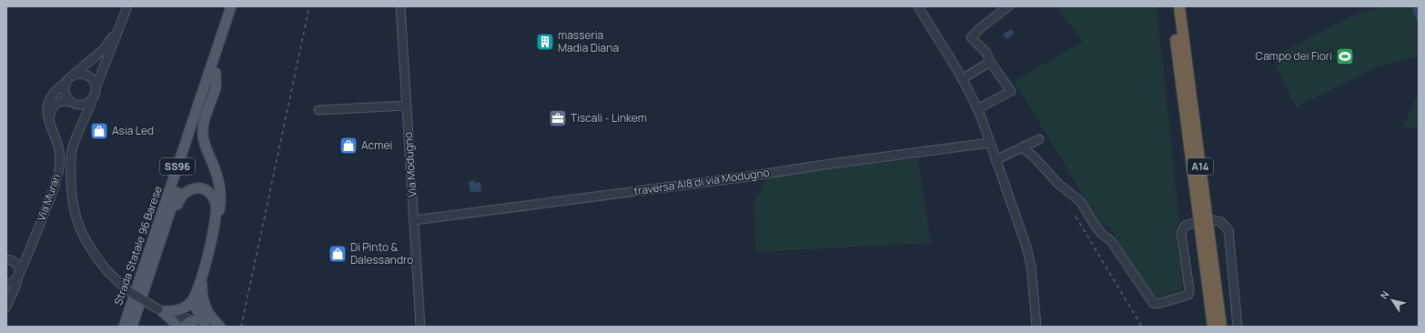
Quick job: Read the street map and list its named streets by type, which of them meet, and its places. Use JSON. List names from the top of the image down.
{
  "streets": {
    "highway": ["A14"],
    "main road": ["SS96", "Strada Statale 96 Barese"],
    "street": ["Via Modugno", "traversa AI8 di via Modugno", "Via Murari"]
  },
  "crossings": [
    ["Via Modugno", "traversa AI8 di via Modugno"]
  ],
  "places": {
    "building": ["masseria Madia Diana"],
    "sports": ["Campo dei Fiori"],
    "office": ["Tiscali - Linkem"],
    "shop": ["Asia Led", "Acmei", "Di Pinto & Dalessandro"]
  },
  "north": "top left"
}
